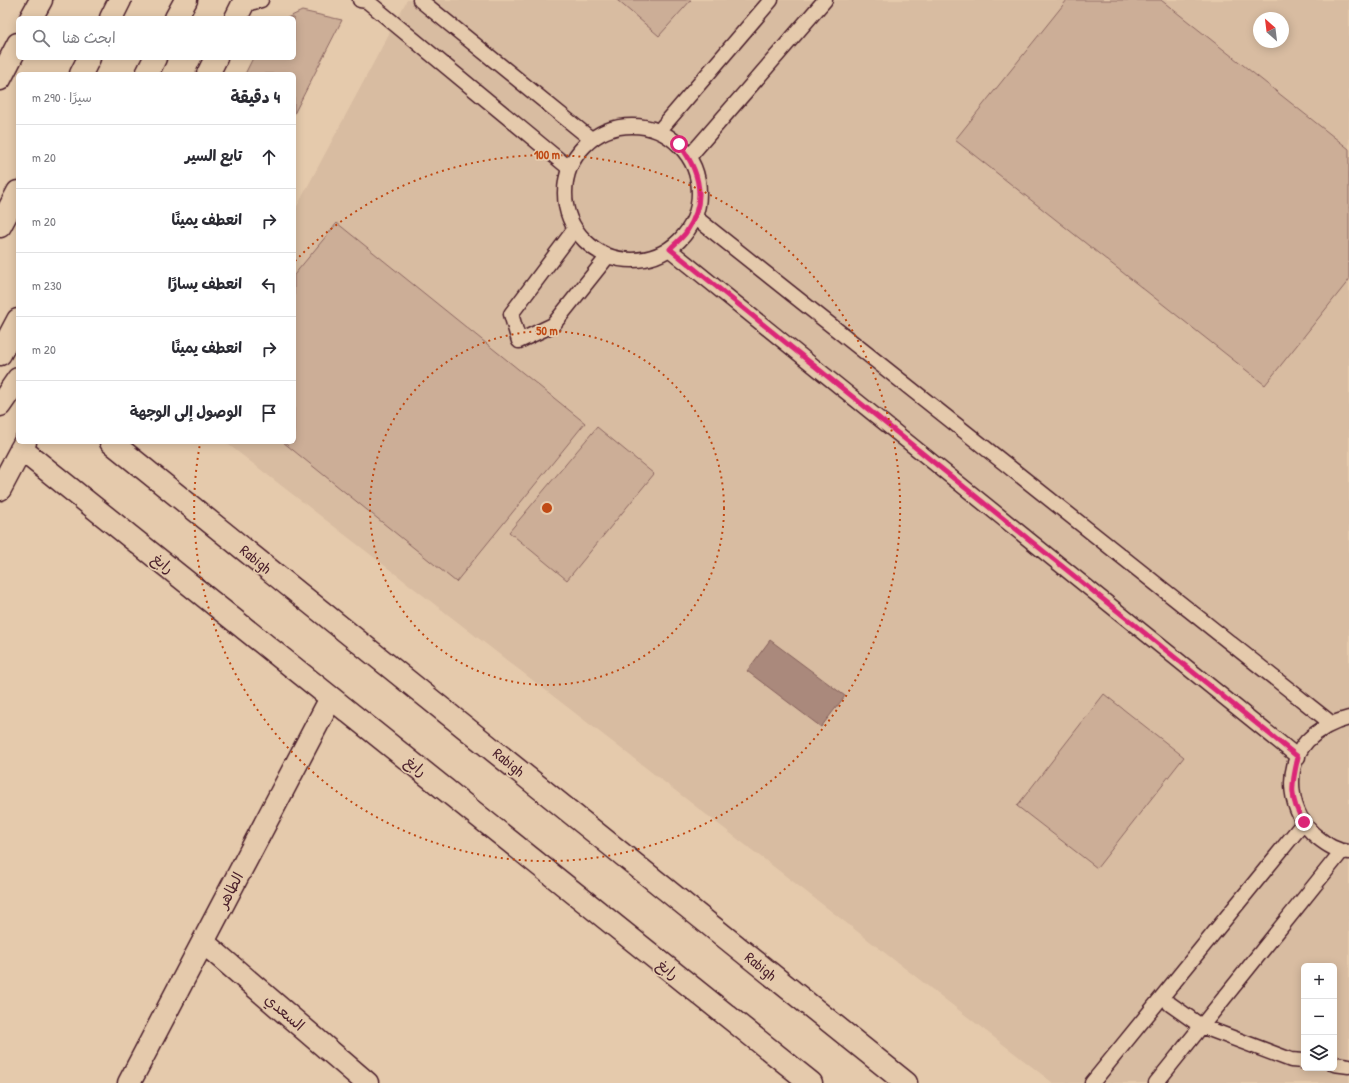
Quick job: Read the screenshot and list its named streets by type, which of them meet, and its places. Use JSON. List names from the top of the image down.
{
  "streets": {
    "main road": [
      "Rabigh",
      "رابغ",
      "الطاهر",
      "السعدي"
    ]
  },
  "crossings": [
    ["رابغ", "الطاهر"],
    ["الطاهر", "السعدي"]
  ],
  "north": "top left",
  "page": {
    "search": "ابحث هنا",
    "heading": ["4 دقيقة", "سيرًا · 290 m"],
    "list": [
      ["تابع السير", "20 m"],
      ["انعطف يمينًا", "20 m"],
      ["انعطف يسارًا", "230 m"],
      ["انعطف يمينًا", "20 m"],
      "الوصول إلى الوجهة"
    ],
    "map_buttons": ["+", "−"]
  },
  "rings": ["100 m", "50 m"]
}
